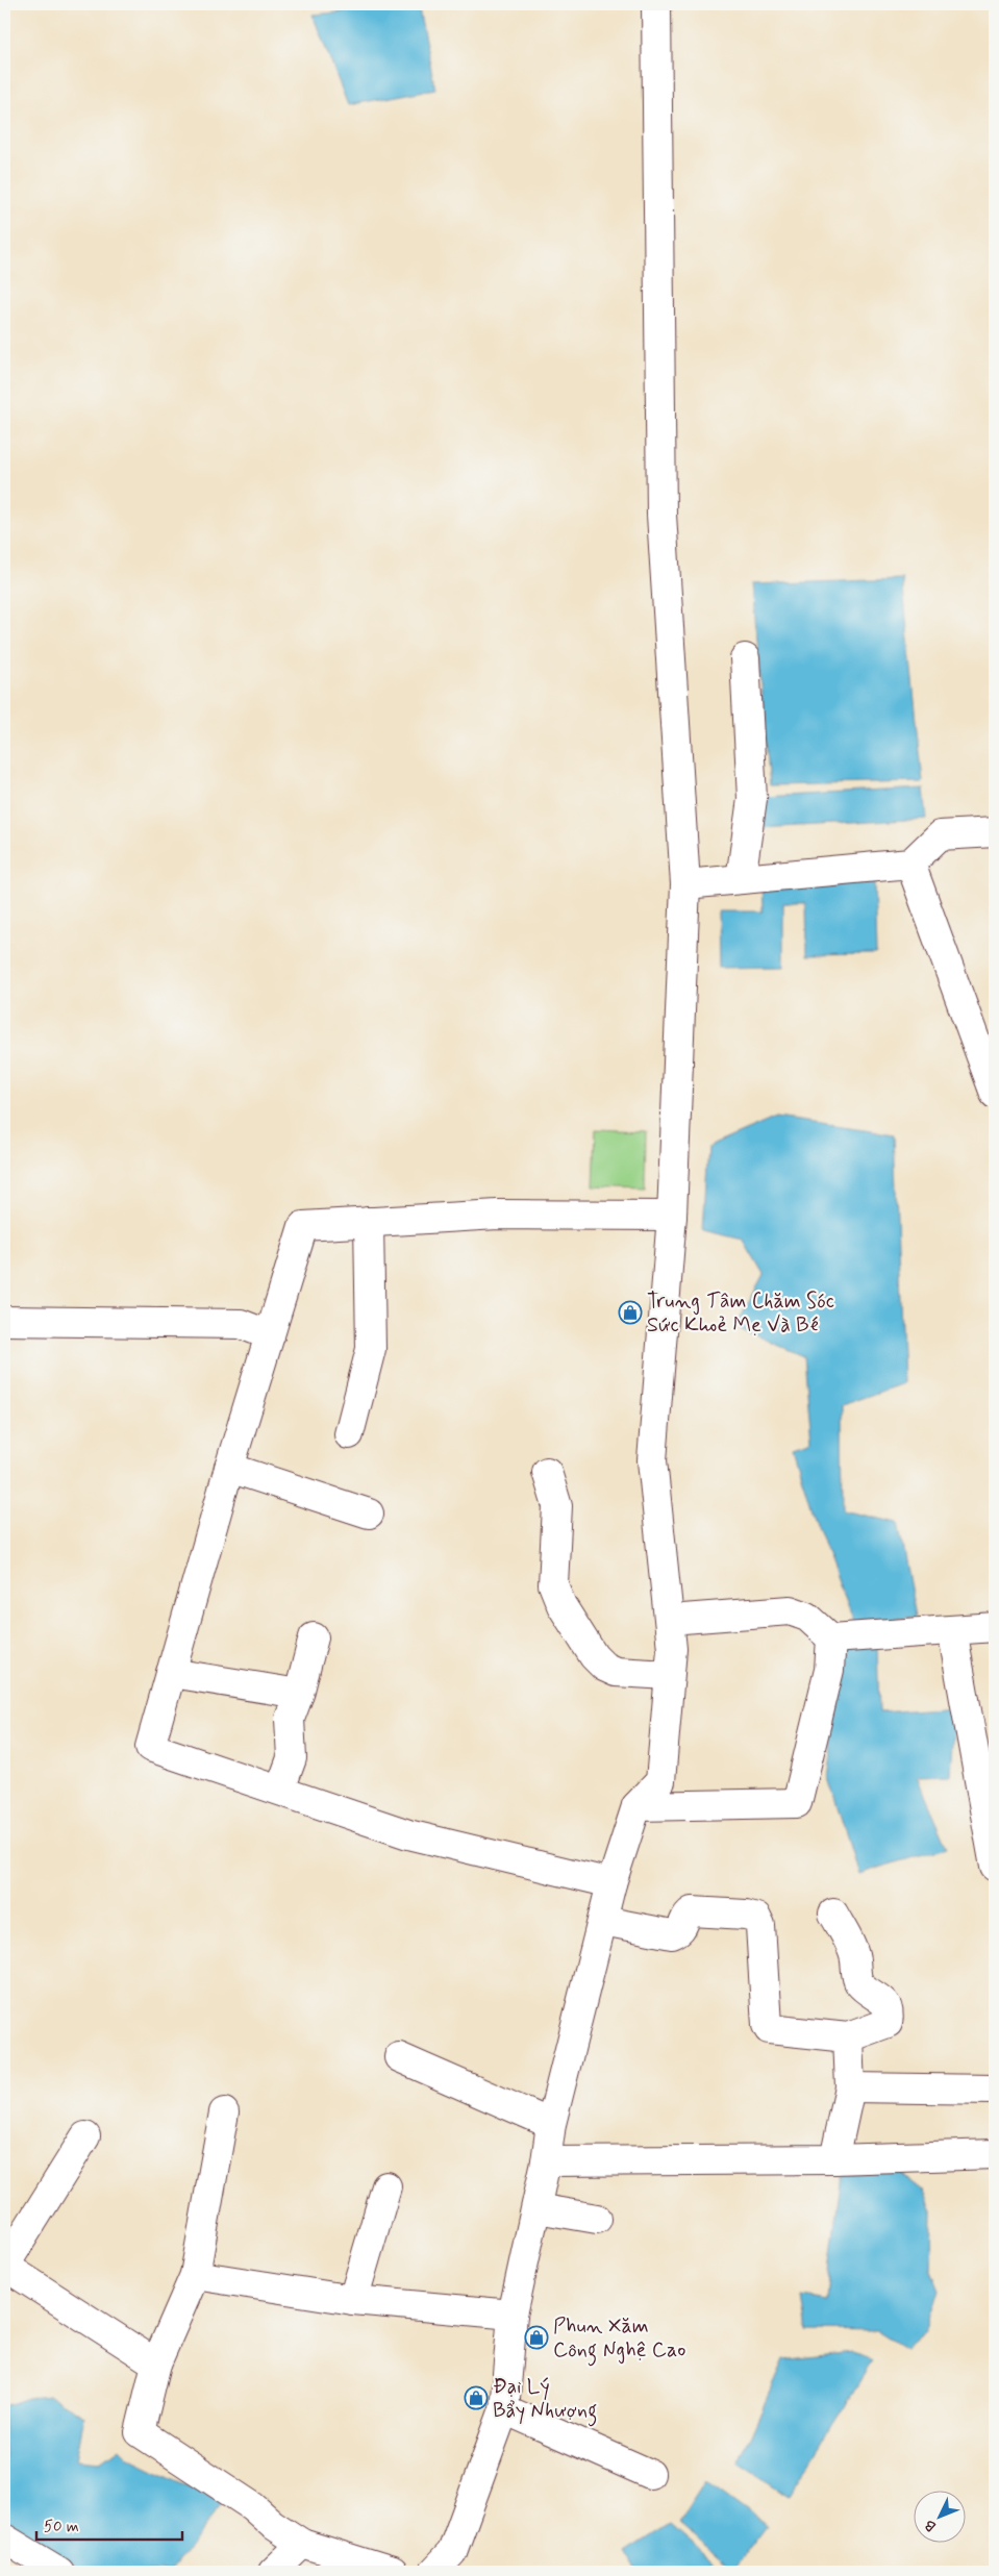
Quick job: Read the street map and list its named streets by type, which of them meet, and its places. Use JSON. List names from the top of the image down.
{
  "places": {
    "shop": ["Trung Tâm Chăm Sóc Sức Khoẻ Mẹ Và Bé", "Phun Xăm Công Nghệ Cao", "Đại Lý Bẩy Nhượng"]
  },
  "scale_bar": "50 m",
  "north": "bottom left"
}
